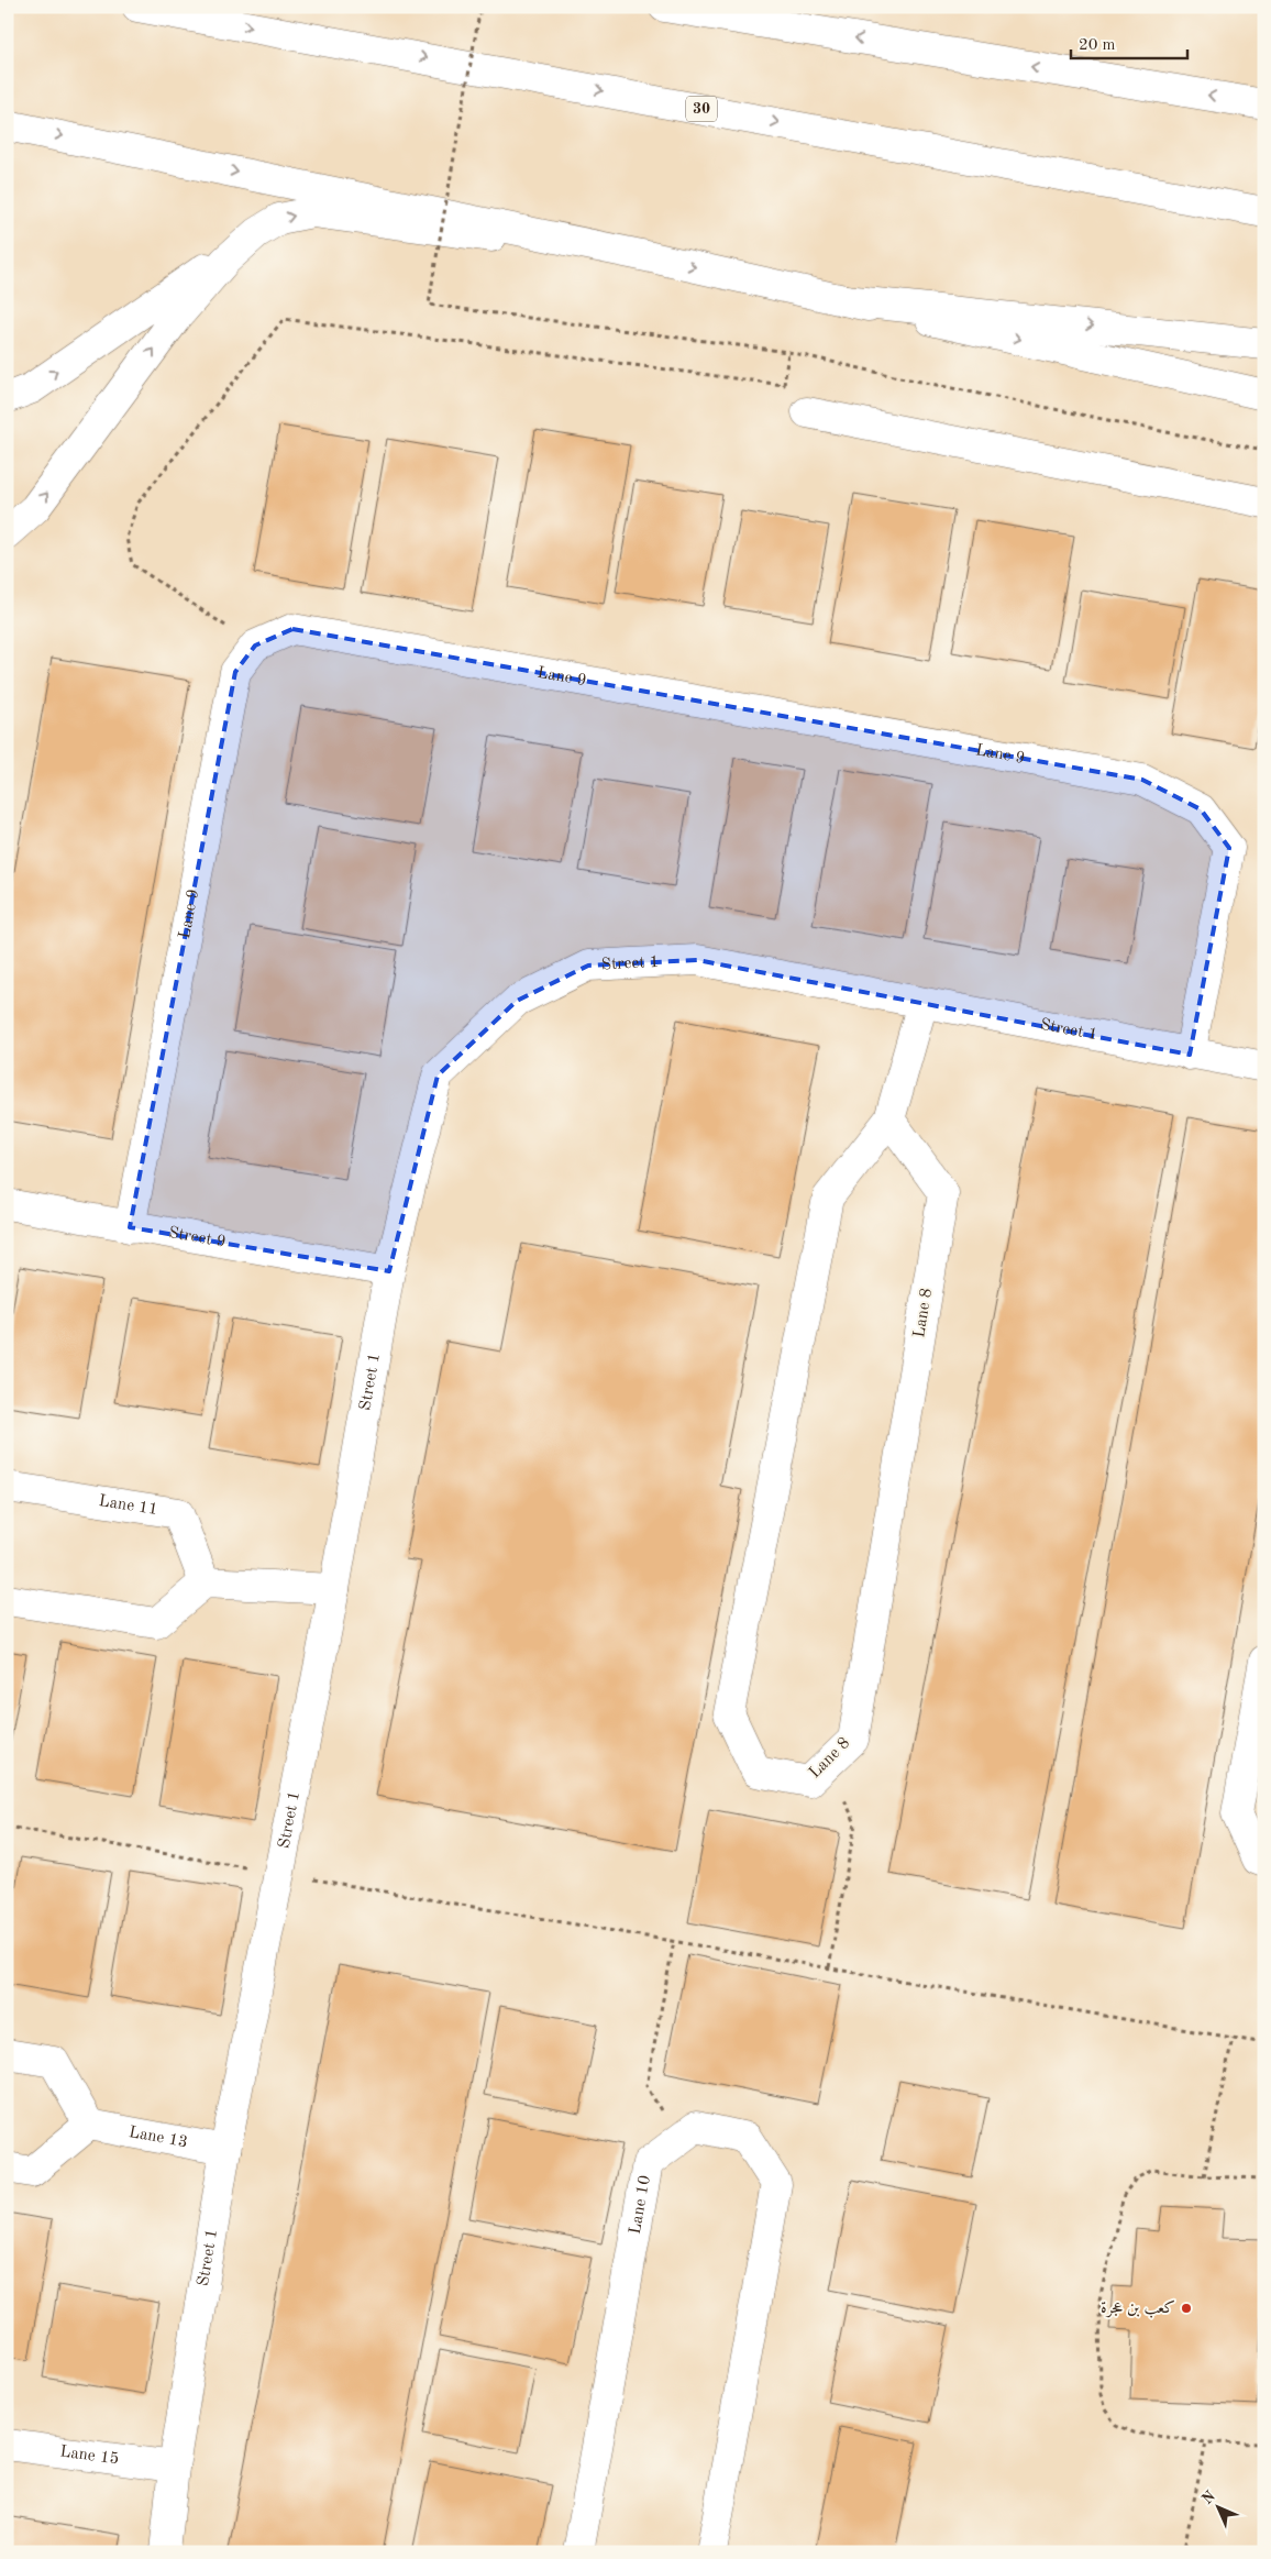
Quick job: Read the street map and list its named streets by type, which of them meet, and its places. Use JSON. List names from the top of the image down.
{
  "streets": {
    "main road": [
      "30",
      "Lane 9",
      "Street 1",
      "Street 9",
      "Lane 8",
      "Lane 11",
      "Lane 13",
      "Lane 10",
      "Lane 15"
    ]
  },
  "crossings": [
    ["Lane 9", "Street 1"],
    ["Lane 9", "Street 9"],
    ["Street 1", "Street 9"],
    ["Street 1", "Lane 8"],
    ["Street 1", "Lane 13"],
    ["Street 1", "Lane 15"]
  ],
  "places": ["كعب بن عجرة"],
  "scale_bar": "20 m",
  "north": "top left"
}
